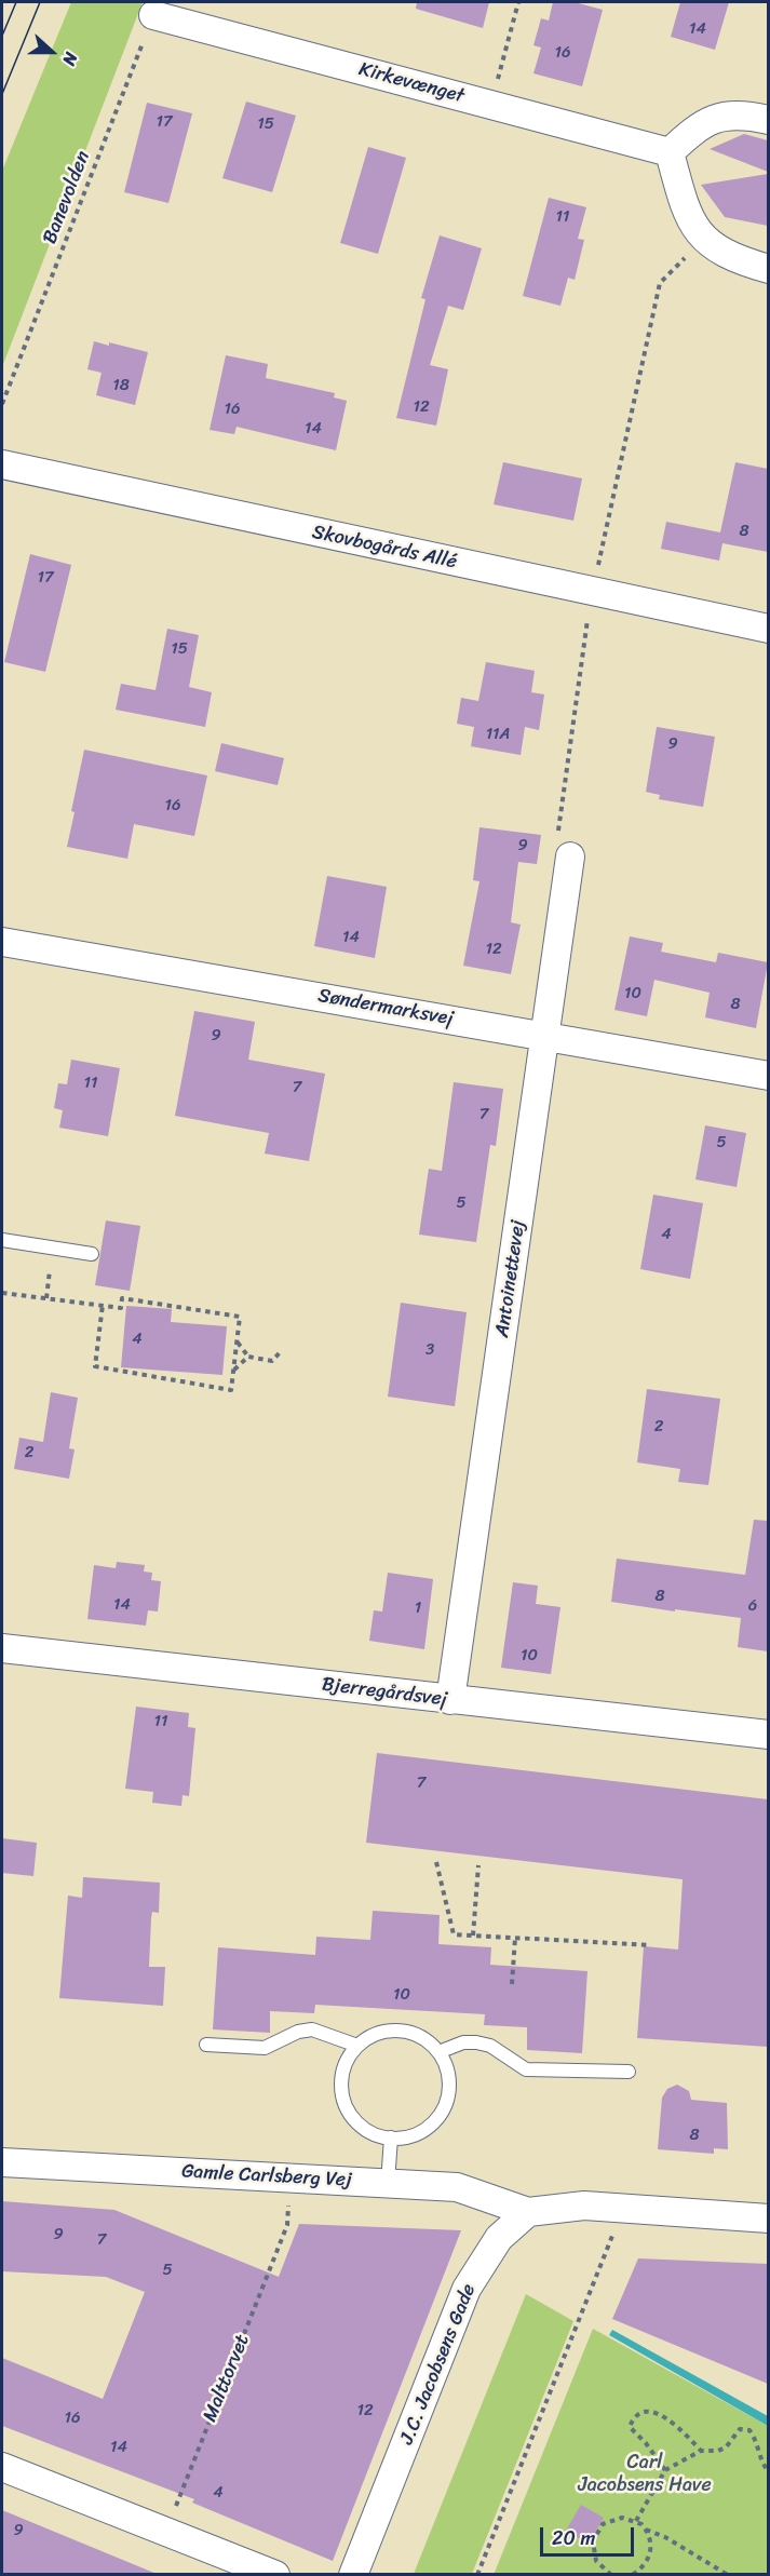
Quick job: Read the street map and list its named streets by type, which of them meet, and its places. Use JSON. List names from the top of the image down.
{
  "streets": {
    "street": [
      "Kirkevænget",
      "Skovbogårds Allé",
      "Søndermarksvej",
      "Antoinettevej",
      "Bjerregårdsvej",
      "Gamle Carlsberg Vej",
      "J.C. Jacobsens Gade"
    ],
    "path": ["Banevolden", "Malttorvet"]
  },
  "crossings": [
    ["Kirkevænget", "Banevolden"],
    ["Søndermarksvej", "Antoinettevej"],
    ["Antoinettevej", "Bjerregårdsvej"],
    ["Gamle Carlsberg Vej", "J.C. Jacobsens Gade"]
  ],
  "parks": ["Carl Jacobsens Have"],
  "house_numbers": [
    "14",
    "16",
    "17",
    "15",
    "11",
    "18",
    "12",
    "16",
    "14",
    "8",
    "17",
    "15",
    "11A",
    "9",
    "16",
    "9",
    "14",
    "12",
    "10",
    "8",
    "9",
    "11",
    "7",
    "7",
    "5",
    "5",
    "4",
    "4",
    "3",
    "2",
    "2",
    "8",
    "14",
    "6",
    "1",
    "10",
    "11",
    "7",
    "10",
    "8",
    "9",
    "7",
    "5",
    "12",
    "16",
    "14",
    "4",
    "9"
  ],
  "scale_bar": "20 m",
  "north": "right"
}
